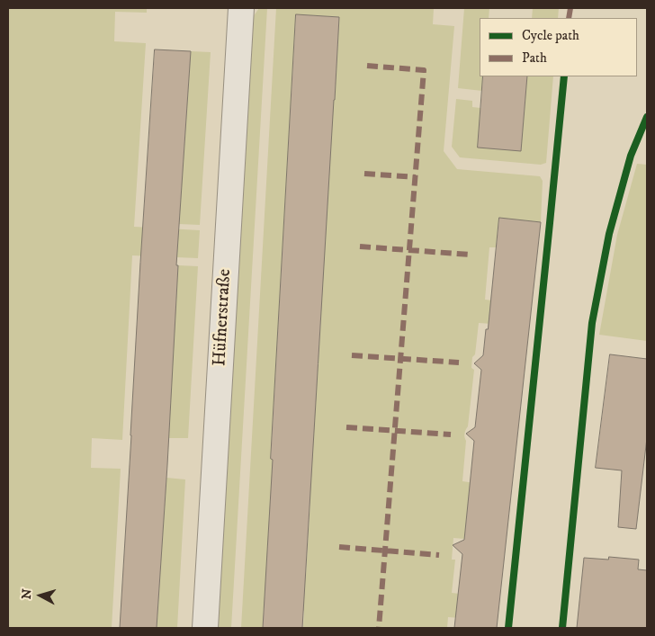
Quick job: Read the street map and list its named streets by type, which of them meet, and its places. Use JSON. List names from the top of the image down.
{
  "streets": {
    "street": ["Hüfnerstraße"]
  },
  "legend": ["Cycle path", "Path"],
  "north": "left"
}
